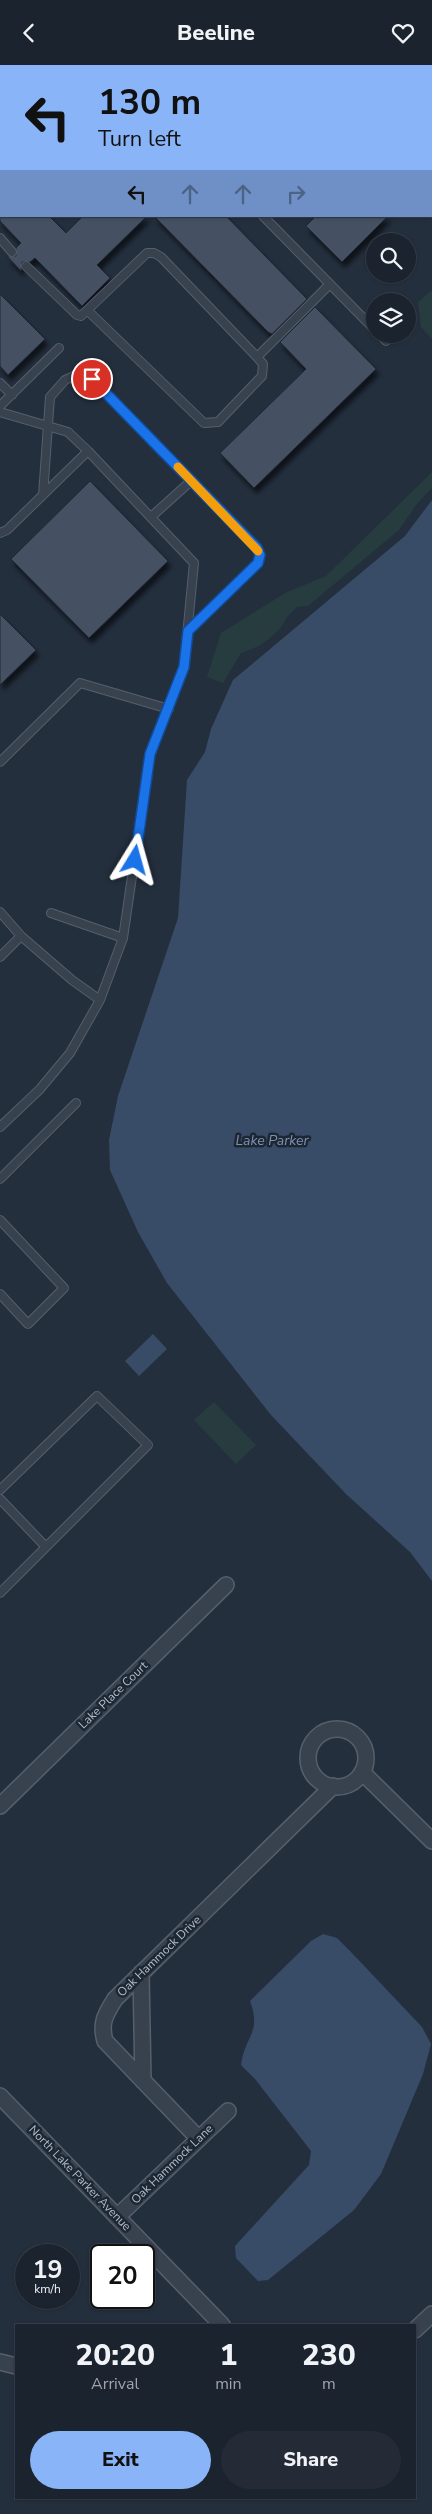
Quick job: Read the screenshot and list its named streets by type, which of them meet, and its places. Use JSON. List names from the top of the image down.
{
  "streets": {
    "street": [
      "Lake Place Court",
      "Oak Hammock Drive",
      "Oak Hammock Lane",
      "North Lake Parker Avenue"
    ]
  },
  "crossings": [
    ["Oak Hammock Drive", "Oak Hammock Lane"],
    ["Oak Hammock Lane", "North Lake Parker Avenue"]
  ],
  "water": ["Lake Parker"],
  "page": {
    "header": "Beeline",
    "turn": ["130 m", "Turn left"],
    "speed": "19 km/h",
    "limit": "20",
    "eta": [
      "20:20",
      "Arrival",
      "1",
      "min",
      "230",
      "m"
    ],
    "buttons": ["Exit", "Share"]
  }
}
